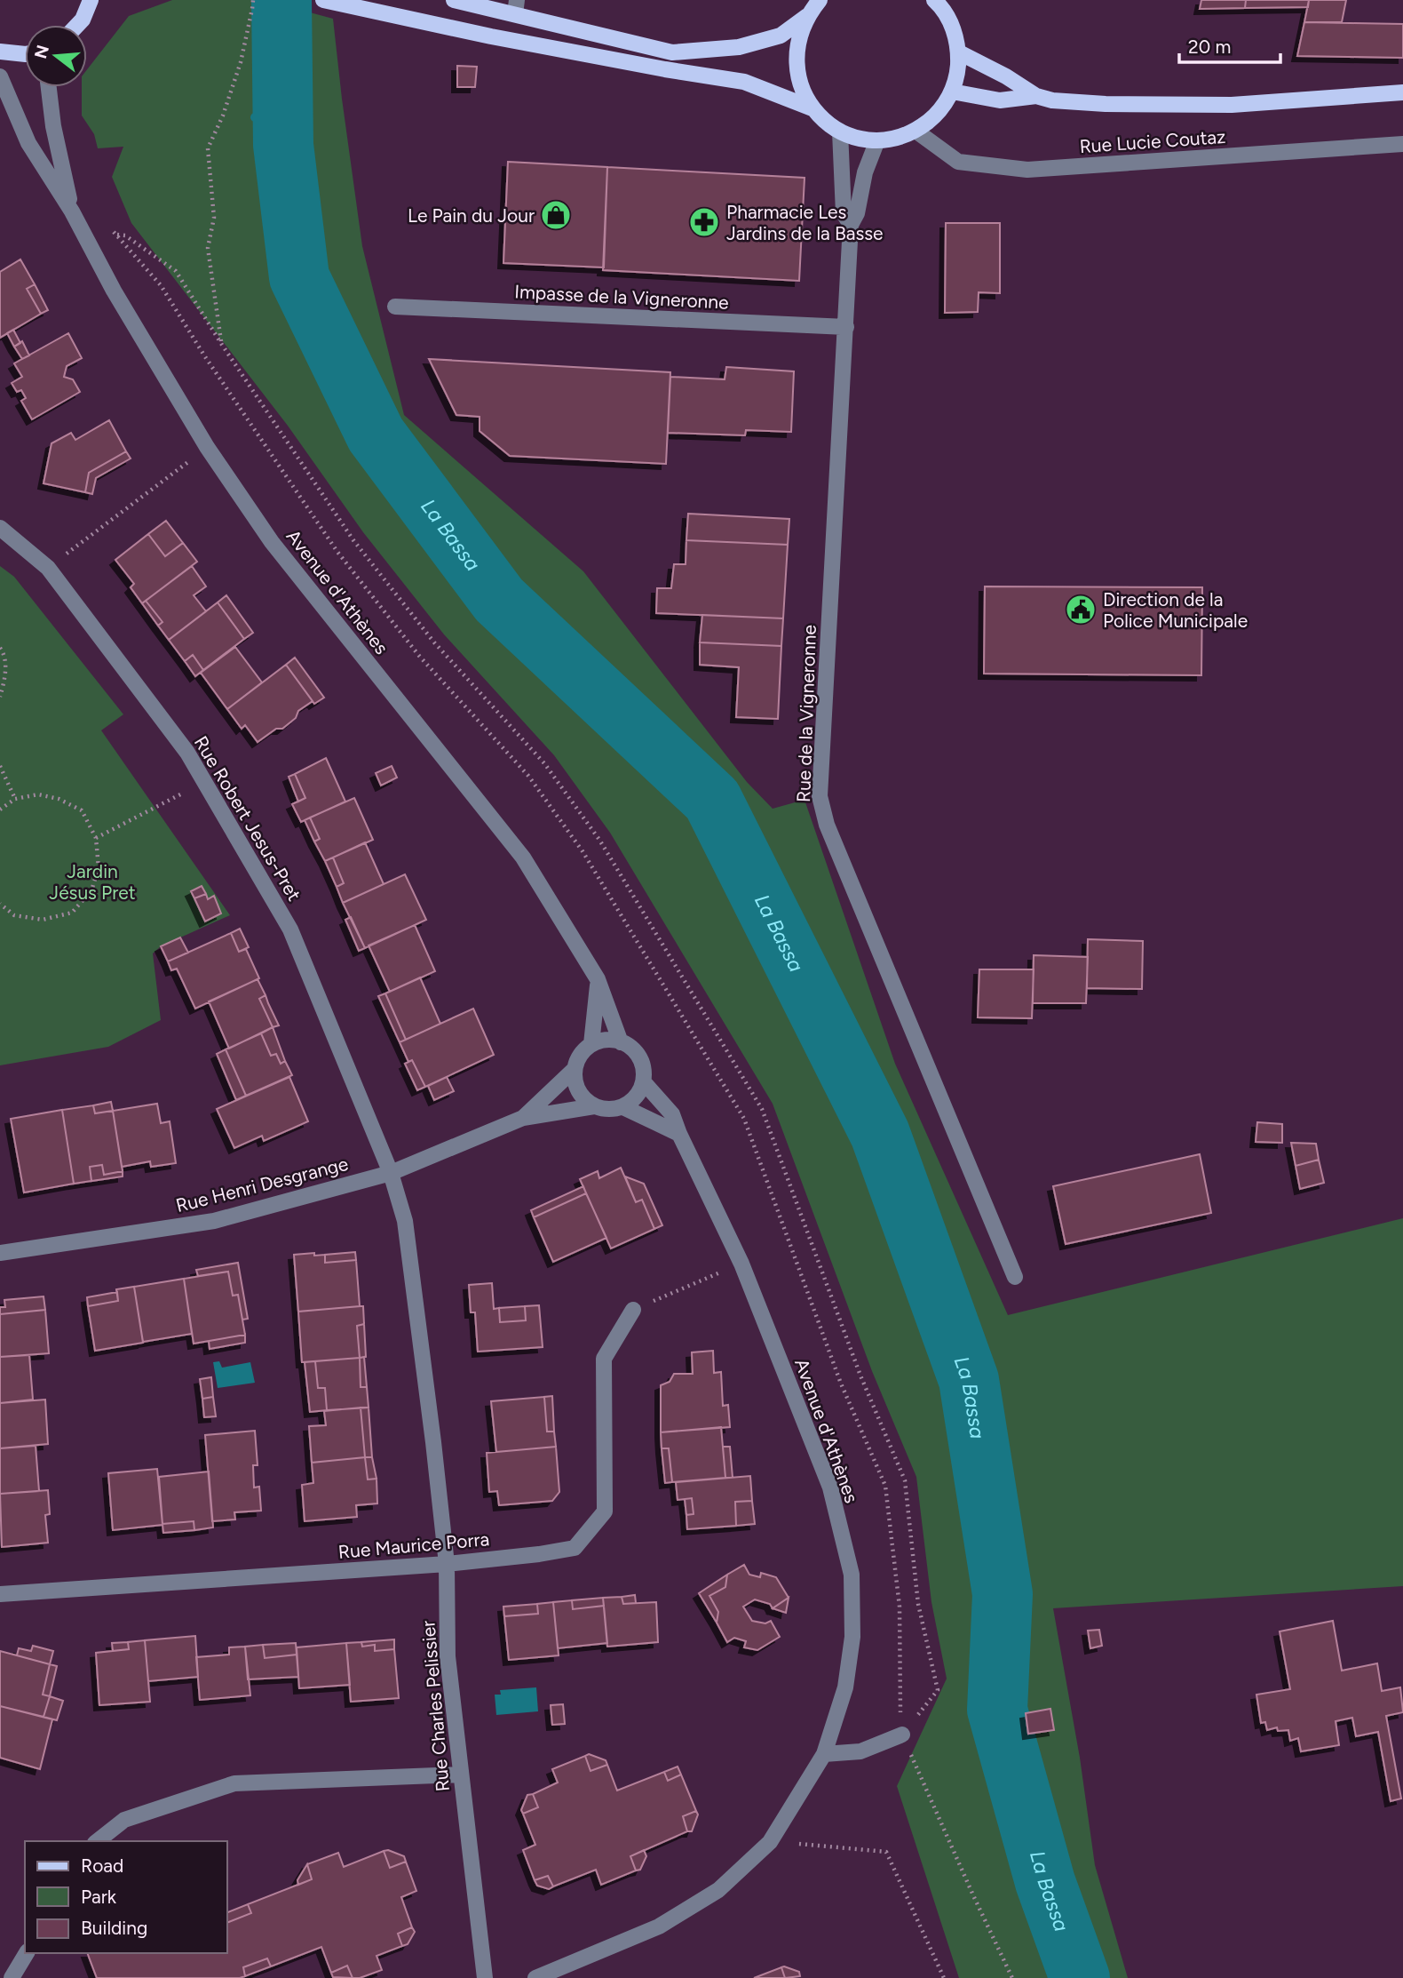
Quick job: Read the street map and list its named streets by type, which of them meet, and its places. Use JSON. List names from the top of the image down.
{
  "streets": {
    "street": [
      "Rue Lucie Coutaz",
      "Impasse de la Vigneronne",
      "Avenue d'Athènes",
      "Rue de la Vigneronne",
      "Rue Robert Jesus-Pret",
      "Rue Henri Desgrange",
      "Rue Maurice Porra",
      "Rue Charles Pelissier"
    ]
  },
  "crossings": [
    ["Impasse de la Vigneronne", "Rue de la Vigneronne"],
    ["Avenue d'Athènes", "Rue Henri Desgrange"],
    ["Rue Robert Jesus-Pret", "Rue Henri Desgrange"],
    ["Rue Robert Jesus-Pret", "Rue Charles Pelissier"],
    ["Rue Henri Desgrange", "Rue Charles Pelissier"],
    ["Rue Maurice Porra", "Rue Charles Pelissier"]
  ],
  "water": ["La Bassa"],
  "parks": ["Jardin Jésus Pret"],
  "places": {
    "shop": ["Le Pain du Jour"],
    "pharmacy": ["Pharmacie Les Jardins de la Basse"],
    "public building": ["Direction de la Police Municipale"]
  },
  "legend": ["Road", "Park", "Building"],
  "scale_bar": "20 m",
  "north": "left"
}
